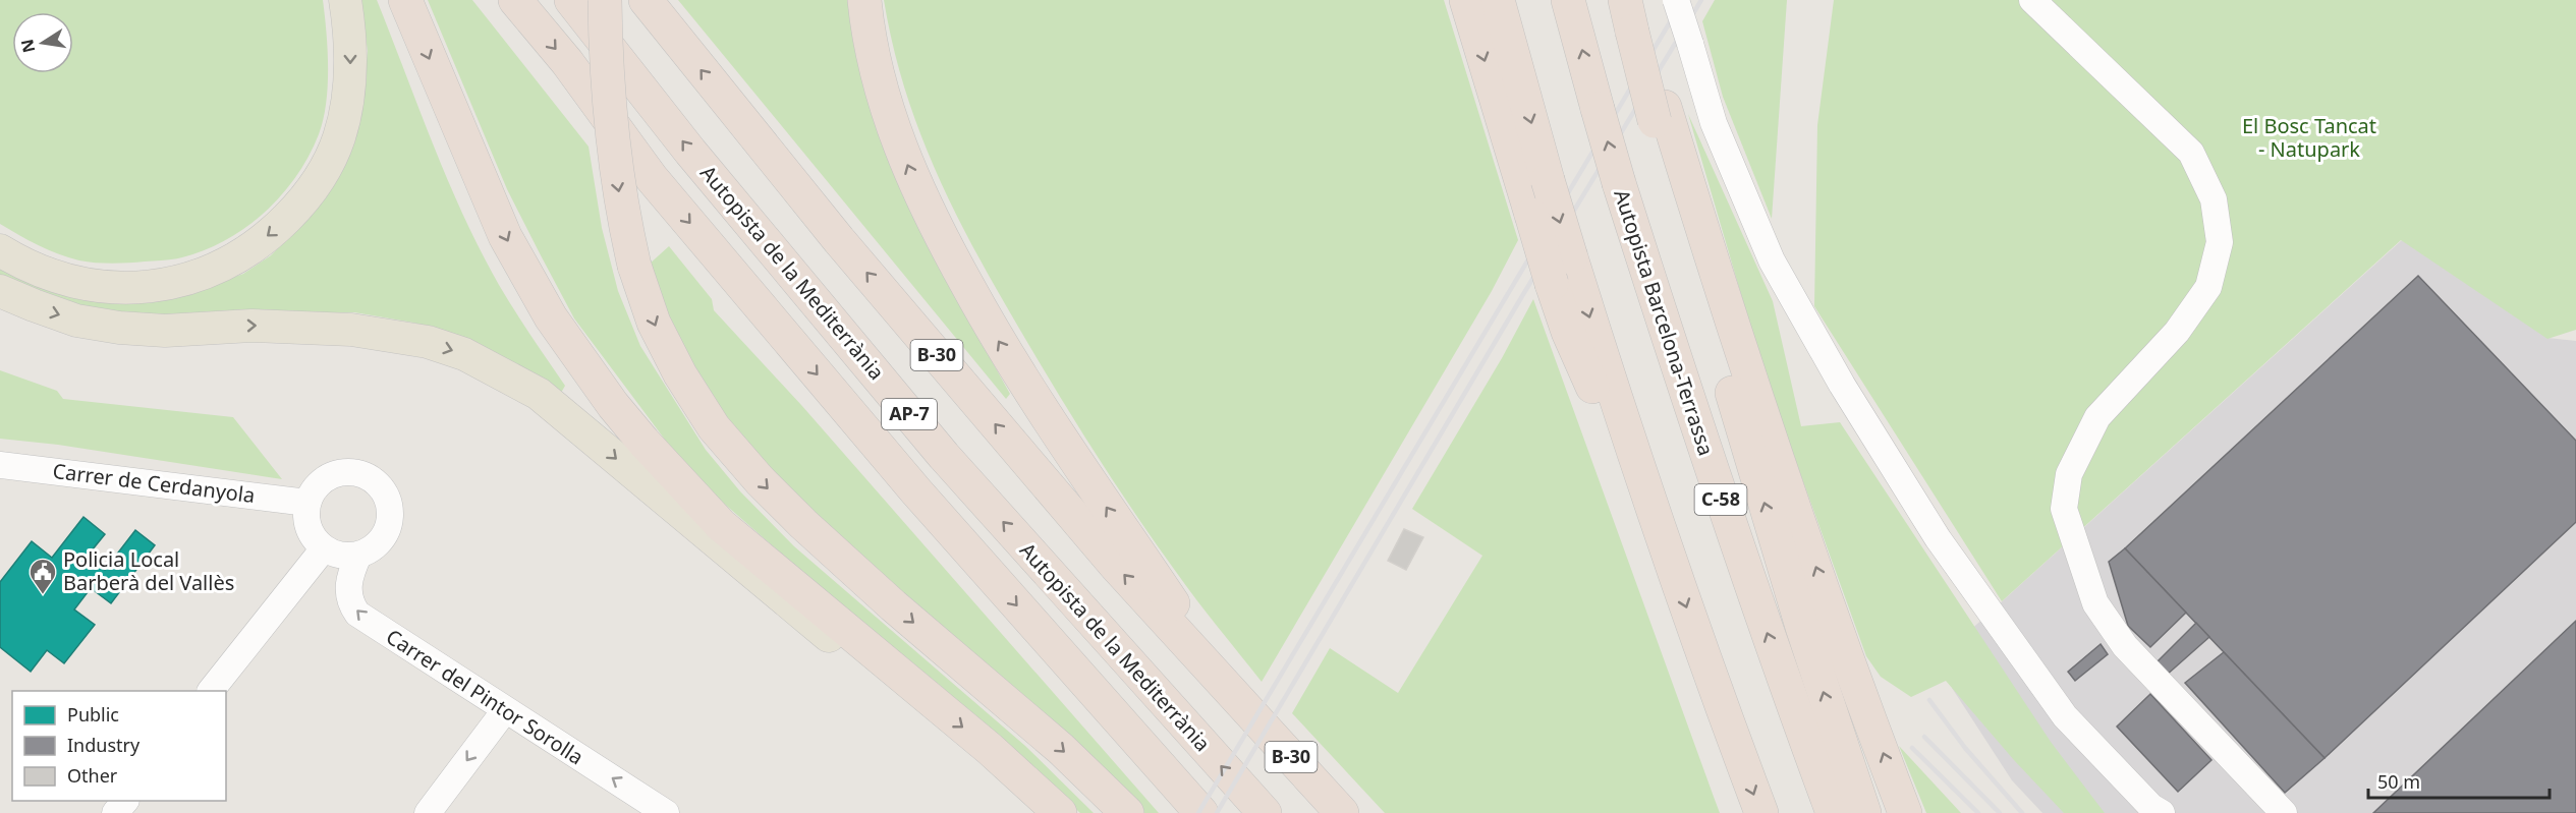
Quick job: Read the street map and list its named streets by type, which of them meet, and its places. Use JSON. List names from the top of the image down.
{
  "streets": {
    "highway": [
      "Autopista de la Mediterrània",
      "Autopista Barcelona-Terrassa",
      "B-30",
      "AP-7",
      "C-58"
    ],
    "street": ["Carrer de Cerdanyola", "Carrer del Pintor Sorolla"]
  },
  "crossings": [
    ["Carrer de Cerdanyola", "Carrer del Pintor Sorolla"]
  ],
  "one_way": ["Carrer del Pintor Sorolla"],
  "parks": ["El Bosc Tancat - Natupark"],
  "places": {
    "public building": ["Policia Local Barberà del Vallès"]
  },
  "legend": ["Public", "Industry", "Other"],
  "scale_bar": "50 m",
  "north": "left"
}
